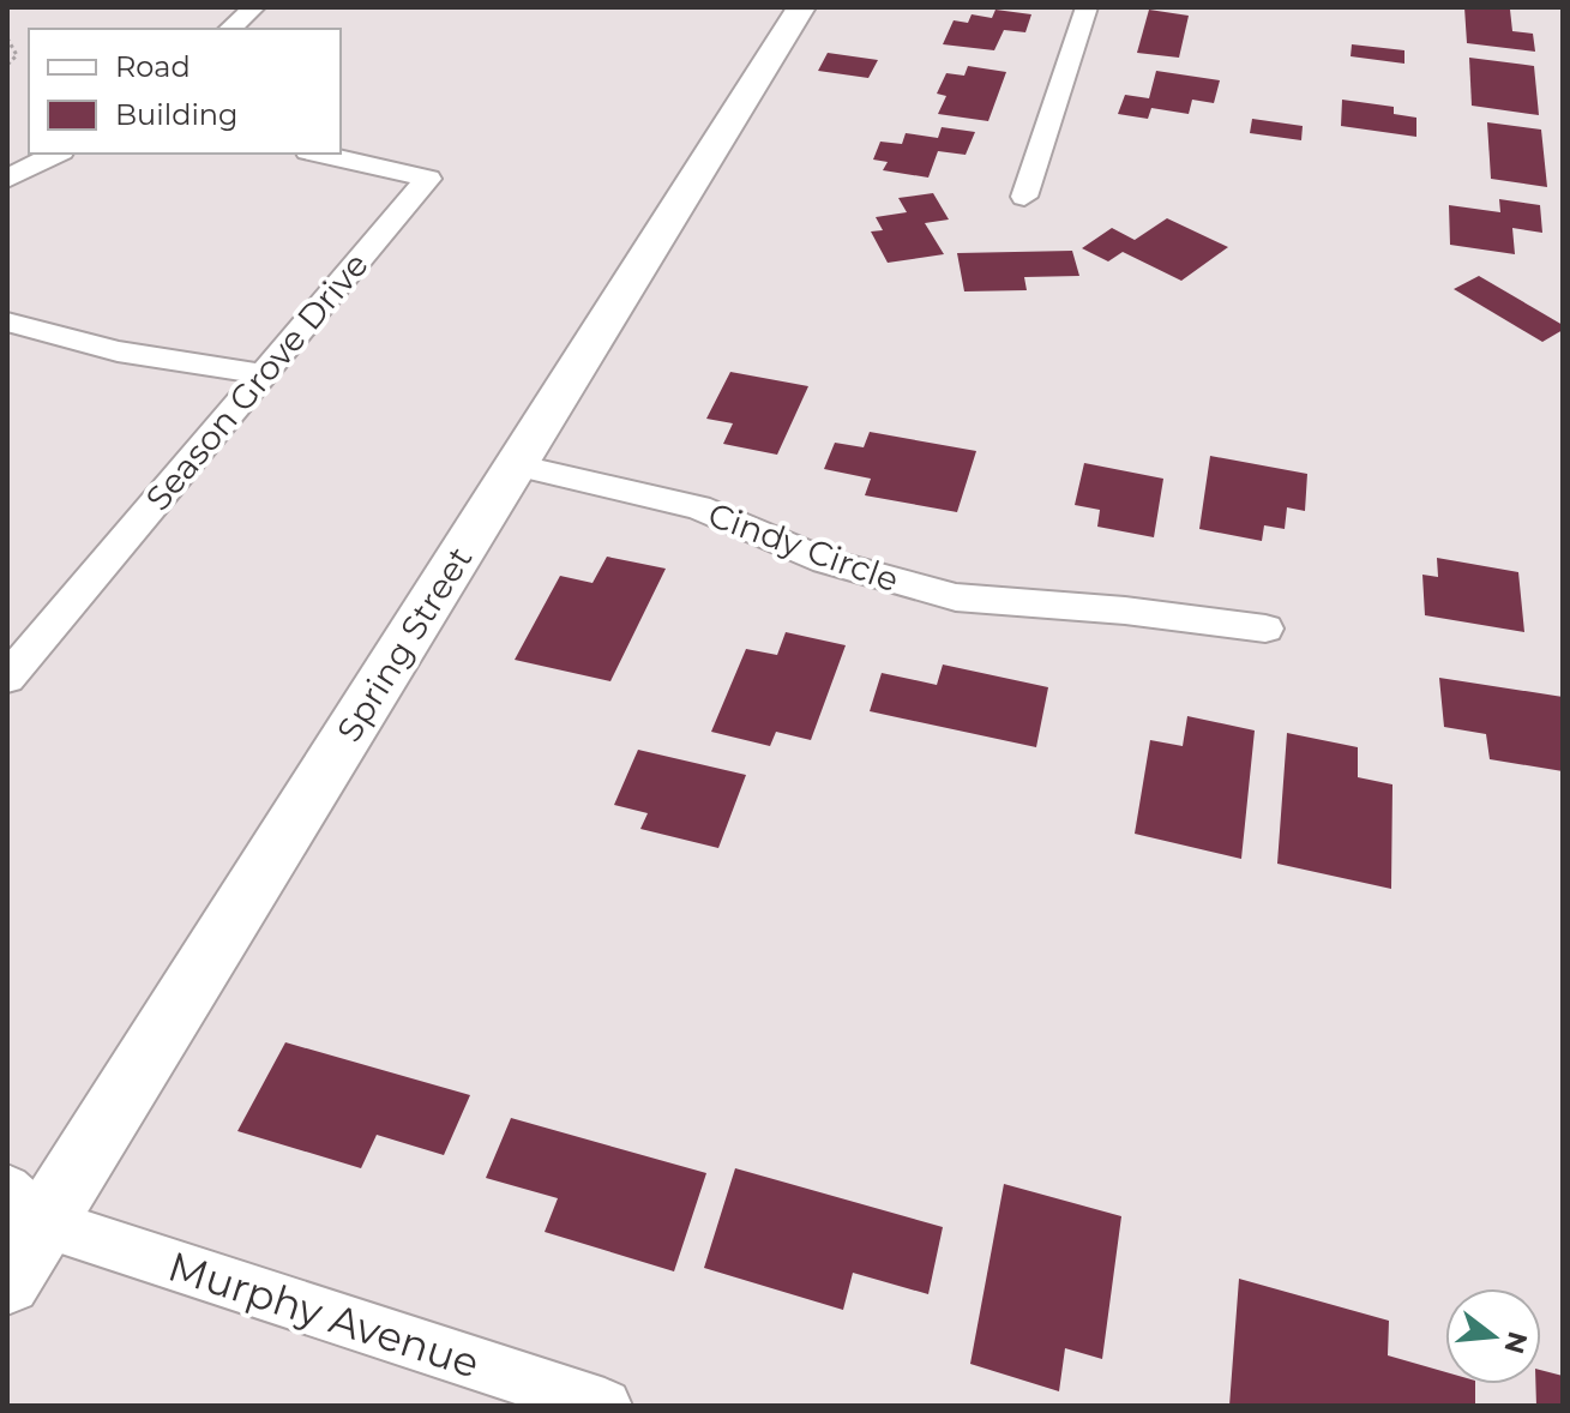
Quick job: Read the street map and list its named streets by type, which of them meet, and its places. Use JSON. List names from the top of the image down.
{
  "streets": {
    "street": [
      "Season Grove Drive",
      "Cindy Circle",
      "Spring Street",
      "Murphy Avenue"
    ]
  },
  "crossings": [
    ["Cindy Circle", "Spring Street"],
    ["Spring Street", "Murphy Avenue"]
  ],
  "legend": ["Road", "Building"],
  "north": "right"
}
